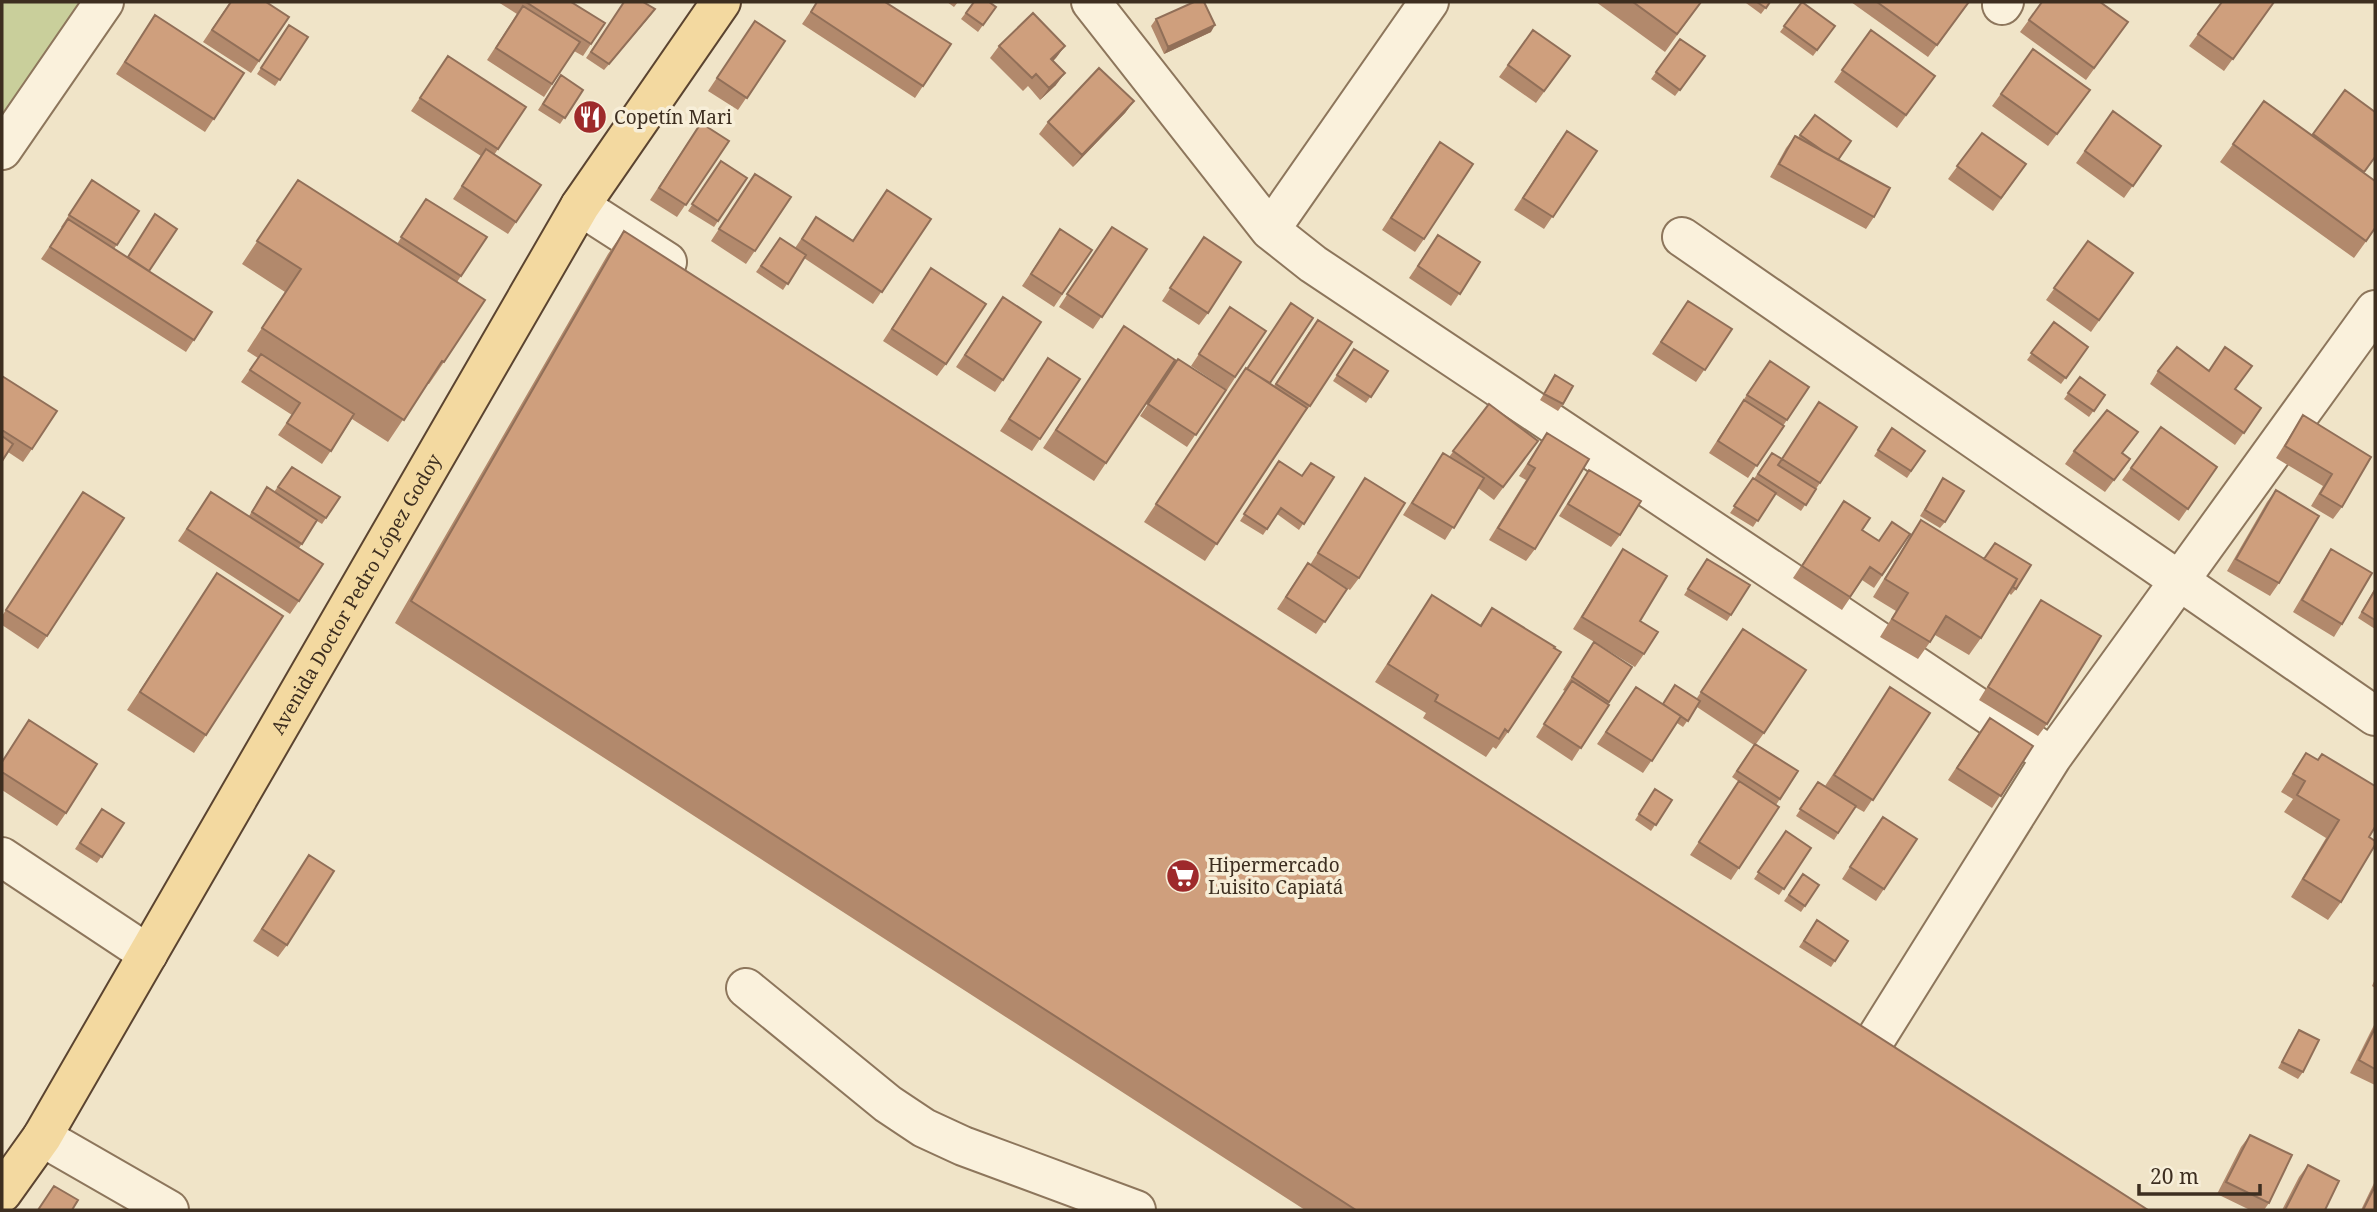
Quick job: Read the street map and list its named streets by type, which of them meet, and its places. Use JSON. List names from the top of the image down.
{
  "streets": {
    "main road": ["Avenida Doctor Pedro López Godoy"]
  },
  "places": {
    "restaurant": ["Copetín Mari"],
    "supermarket": ["Hipermercado Luisito Capiatá"]
  },
  "scale_bar": "20 m"
}
